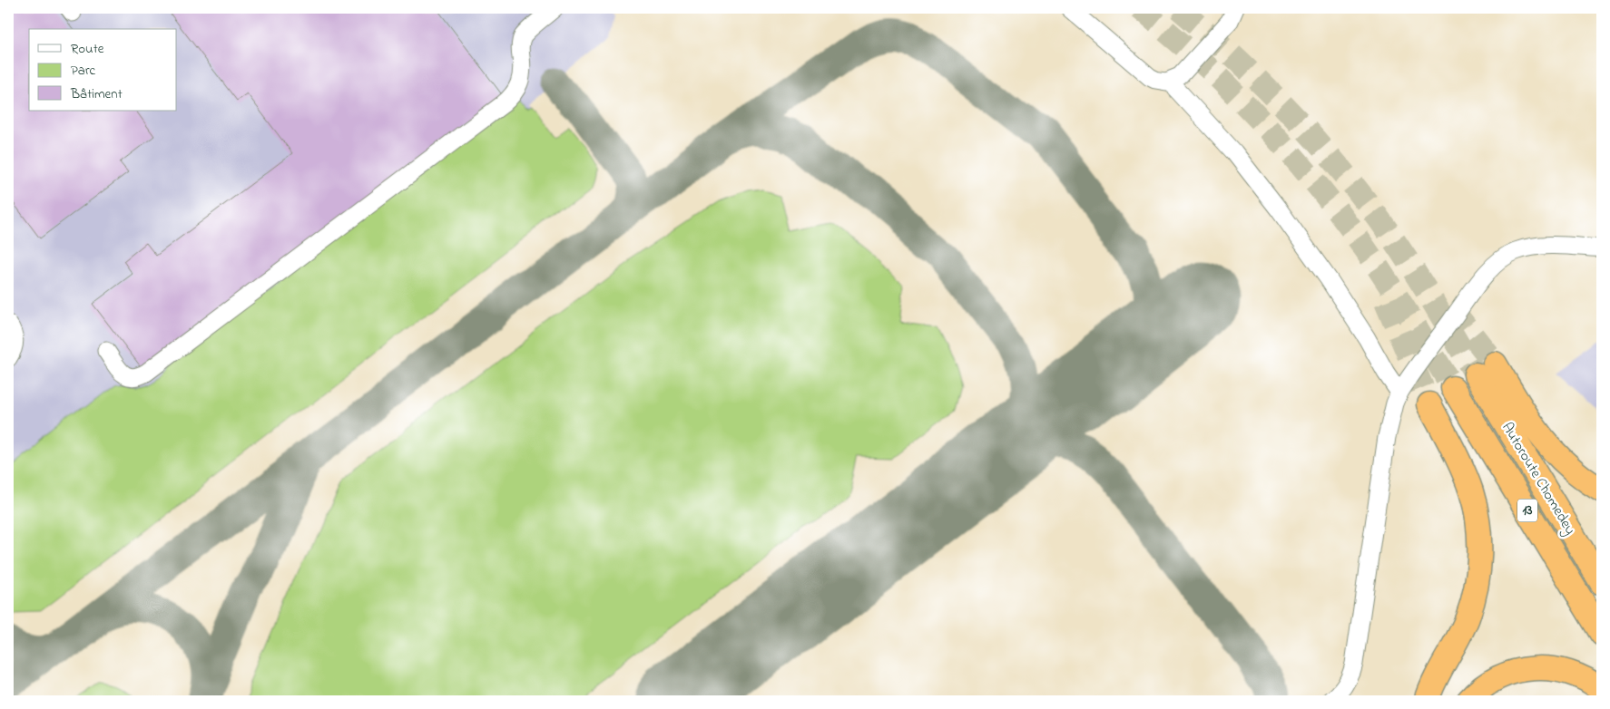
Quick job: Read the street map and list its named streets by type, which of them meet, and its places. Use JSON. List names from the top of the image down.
{
  "streets": {
    "highway": ["Autoroute Chomedey", "13"]
  },
  "legend": ["Route", "Parc", "Bâtiment"]
}
